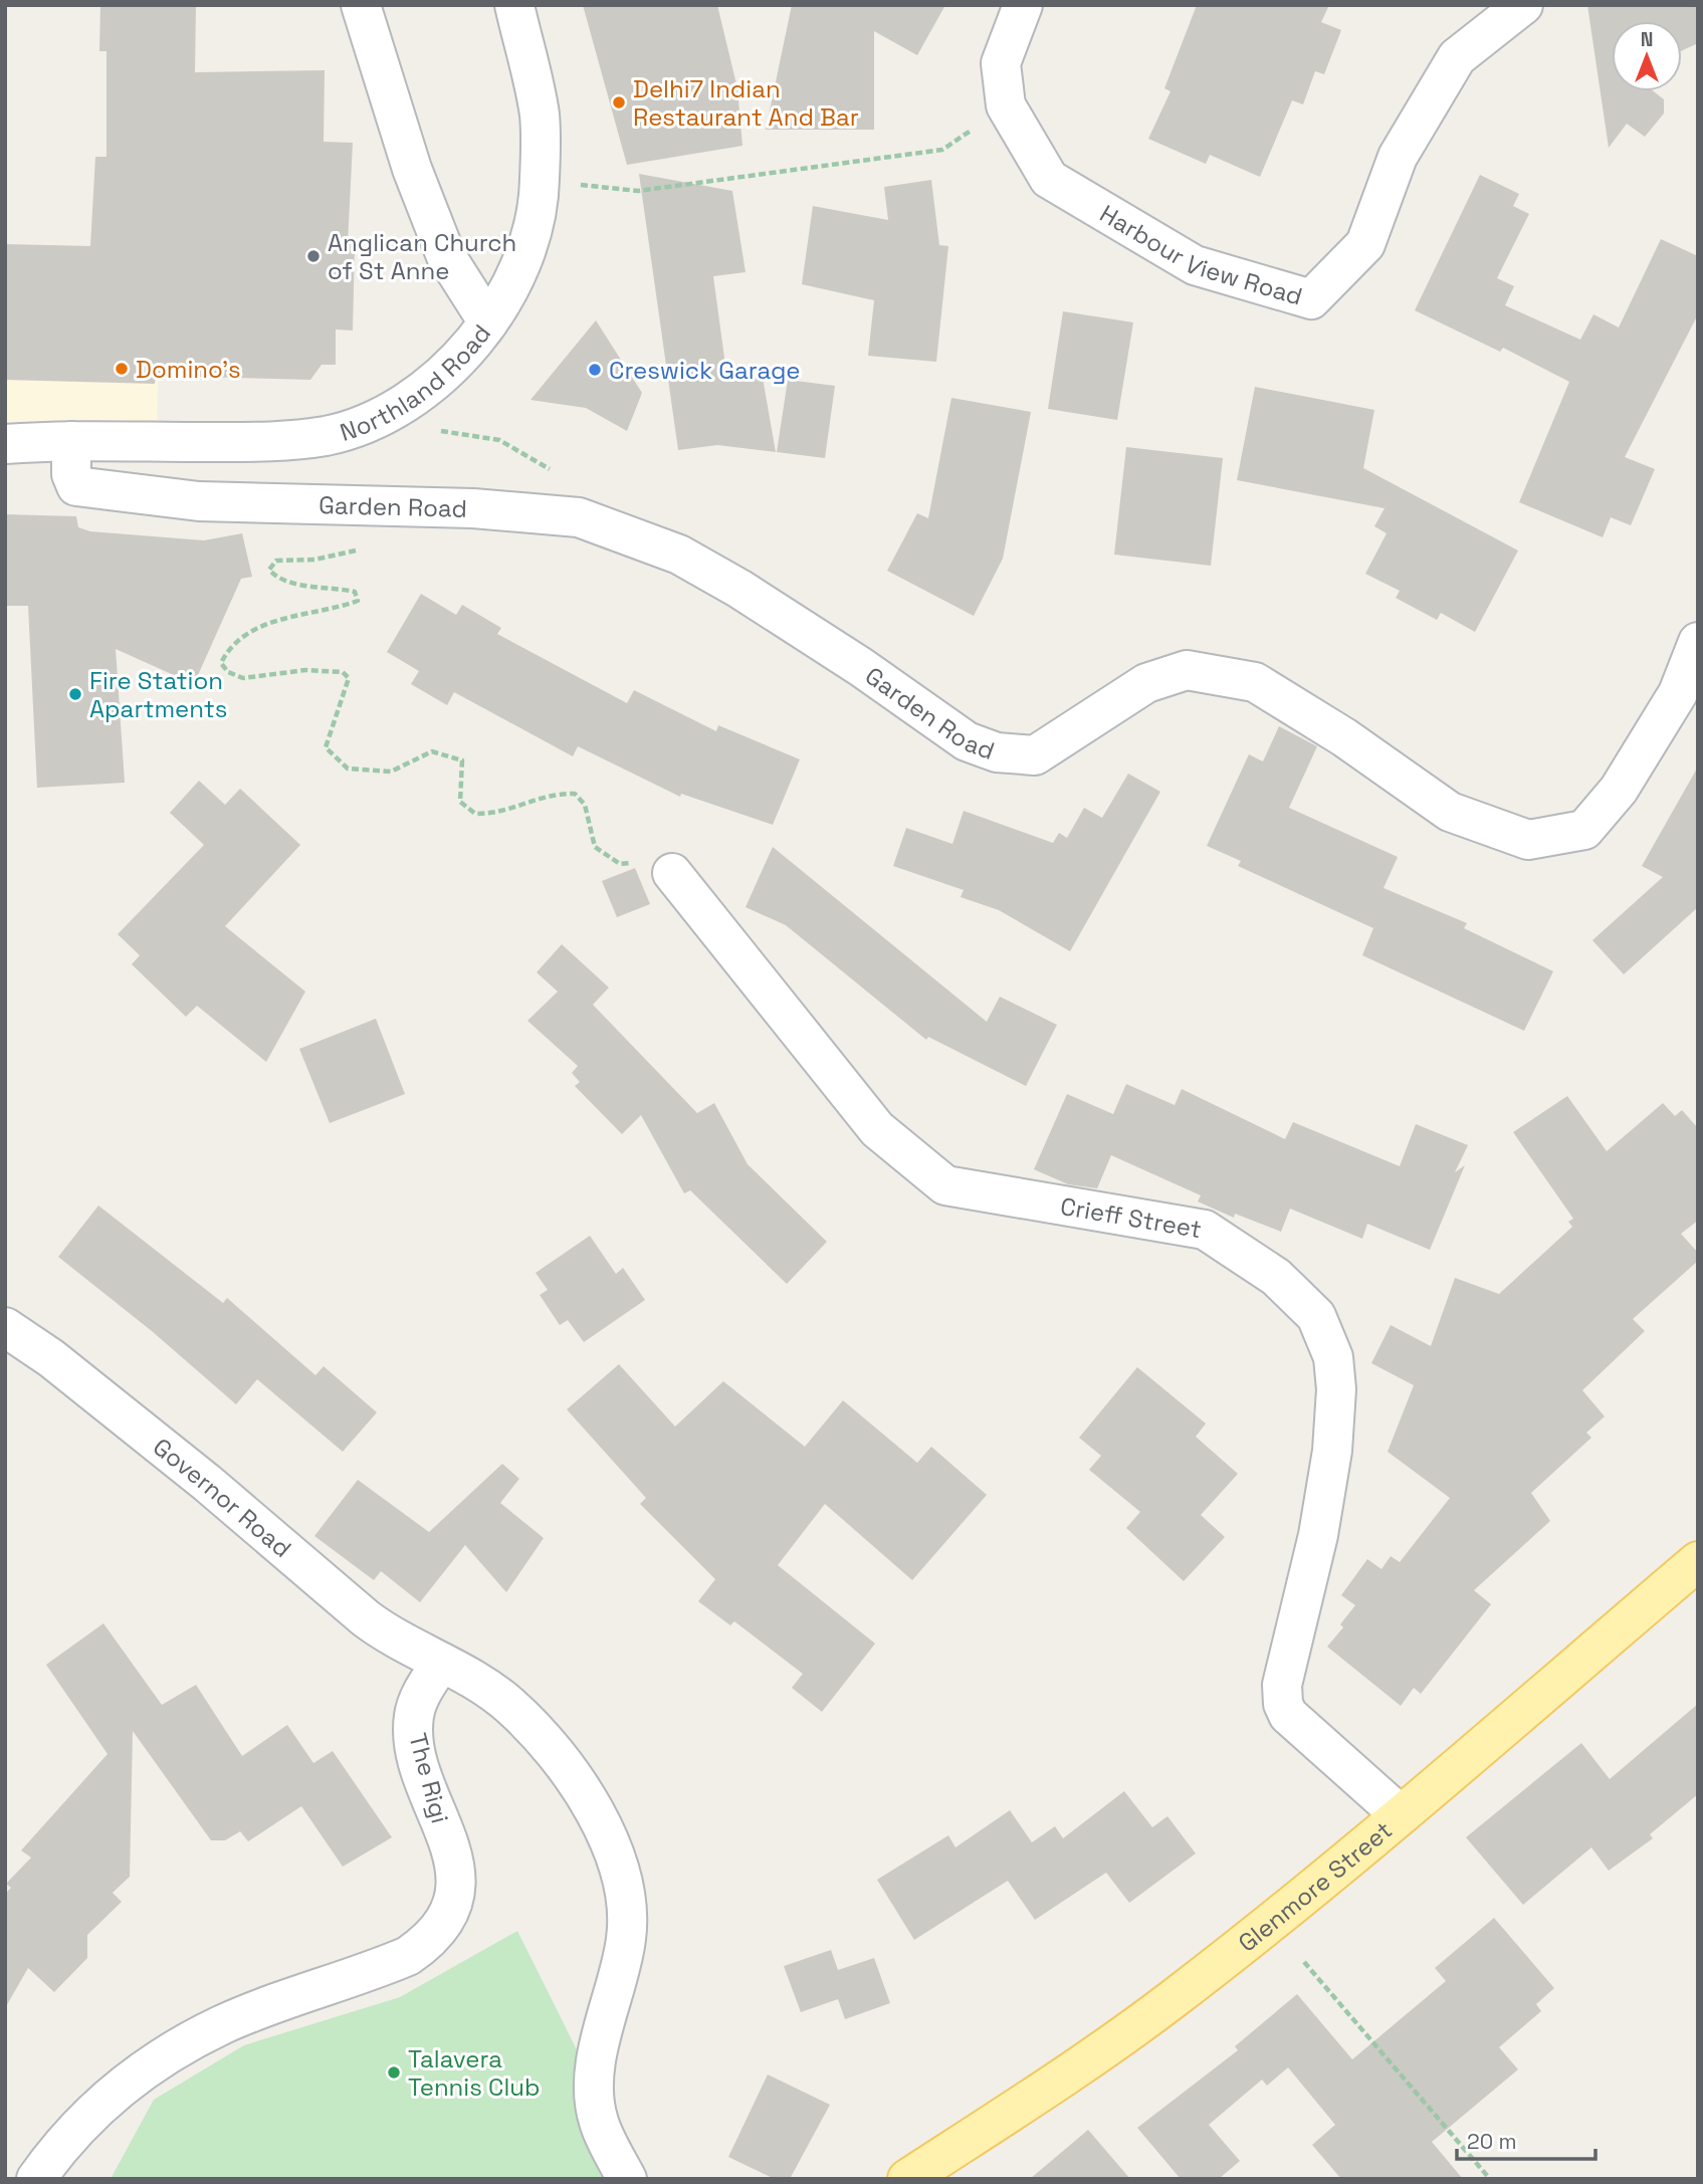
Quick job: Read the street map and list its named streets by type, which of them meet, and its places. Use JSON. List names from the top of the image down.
{
  "streets": {
    "main road": ["Glenmore Street"],
    "street": [
      "Harbour View Road",
      "Northland Road",
      "Garden Road",
      "Crieff Street",
      "Governor Road",
      "The Rigi"
    ]
  },
  "crossings": [
    ["Northland Road", "Garden Road"],
    ["Crieff Street", "Glenmore Street"],
    ["Governor Road", "The Rigi"]
  ],
  "places": [
    "Delhi7 Indian Restaurant And Bar",
    "Anglican Church of St Anne",
    "Domino's",
    "Creswick Garage",
    "Fire Station Apartments",
    "Talavera Tennis Club"
  ],
  "scale_bar": "20 m",
  "north": "top"
}
